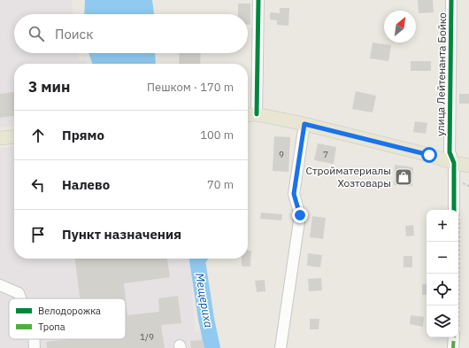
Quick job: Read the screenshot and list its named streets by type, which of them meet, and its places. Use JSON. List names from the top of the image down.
{
  "streets": {
    "street": ["улица Лейтенанта Бойко"]
  },
  "water": ["Мещериха"],
  "places": {
    "shop": ["Стройматериалы Хозтовары"]
  },
  "house_numbers": ["9", "7", "1/9"],
  "legend": ["Велодорожка", "Тропа"],
  "north": "top right",
  "page": {
    "search": "Поиск",
    "heading": ["3 мин", "Пешком · 170 m"],
    "list": [
      ["Прямо", "100 m"],
      ["Налево", "70 m"],
      "Пункт назначения"
    ],
    "map_buttons": ["+", "−"]
  }
}
